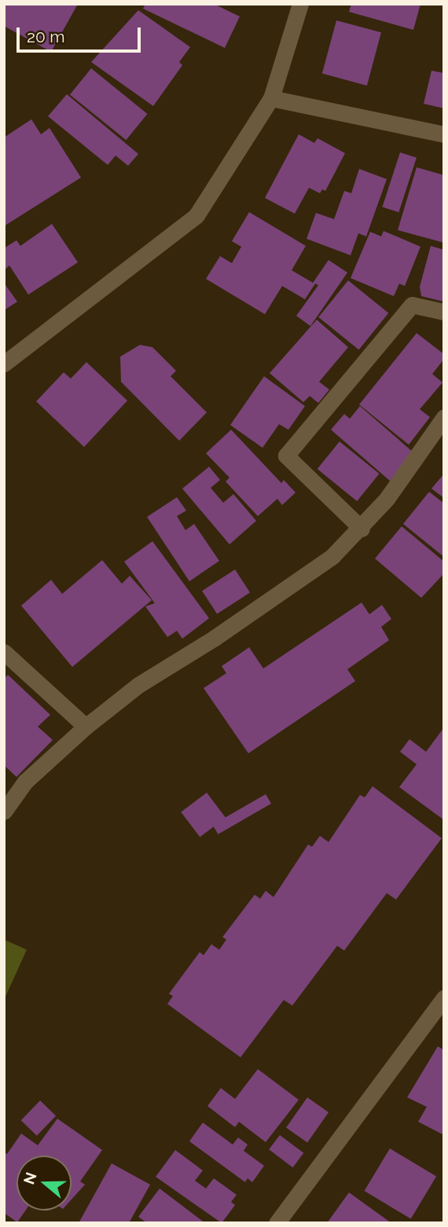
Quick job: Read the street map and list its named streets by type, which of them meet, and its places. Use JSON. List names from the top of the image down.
{
  "scale_bar": "20 m",
  "north": "left"
}
